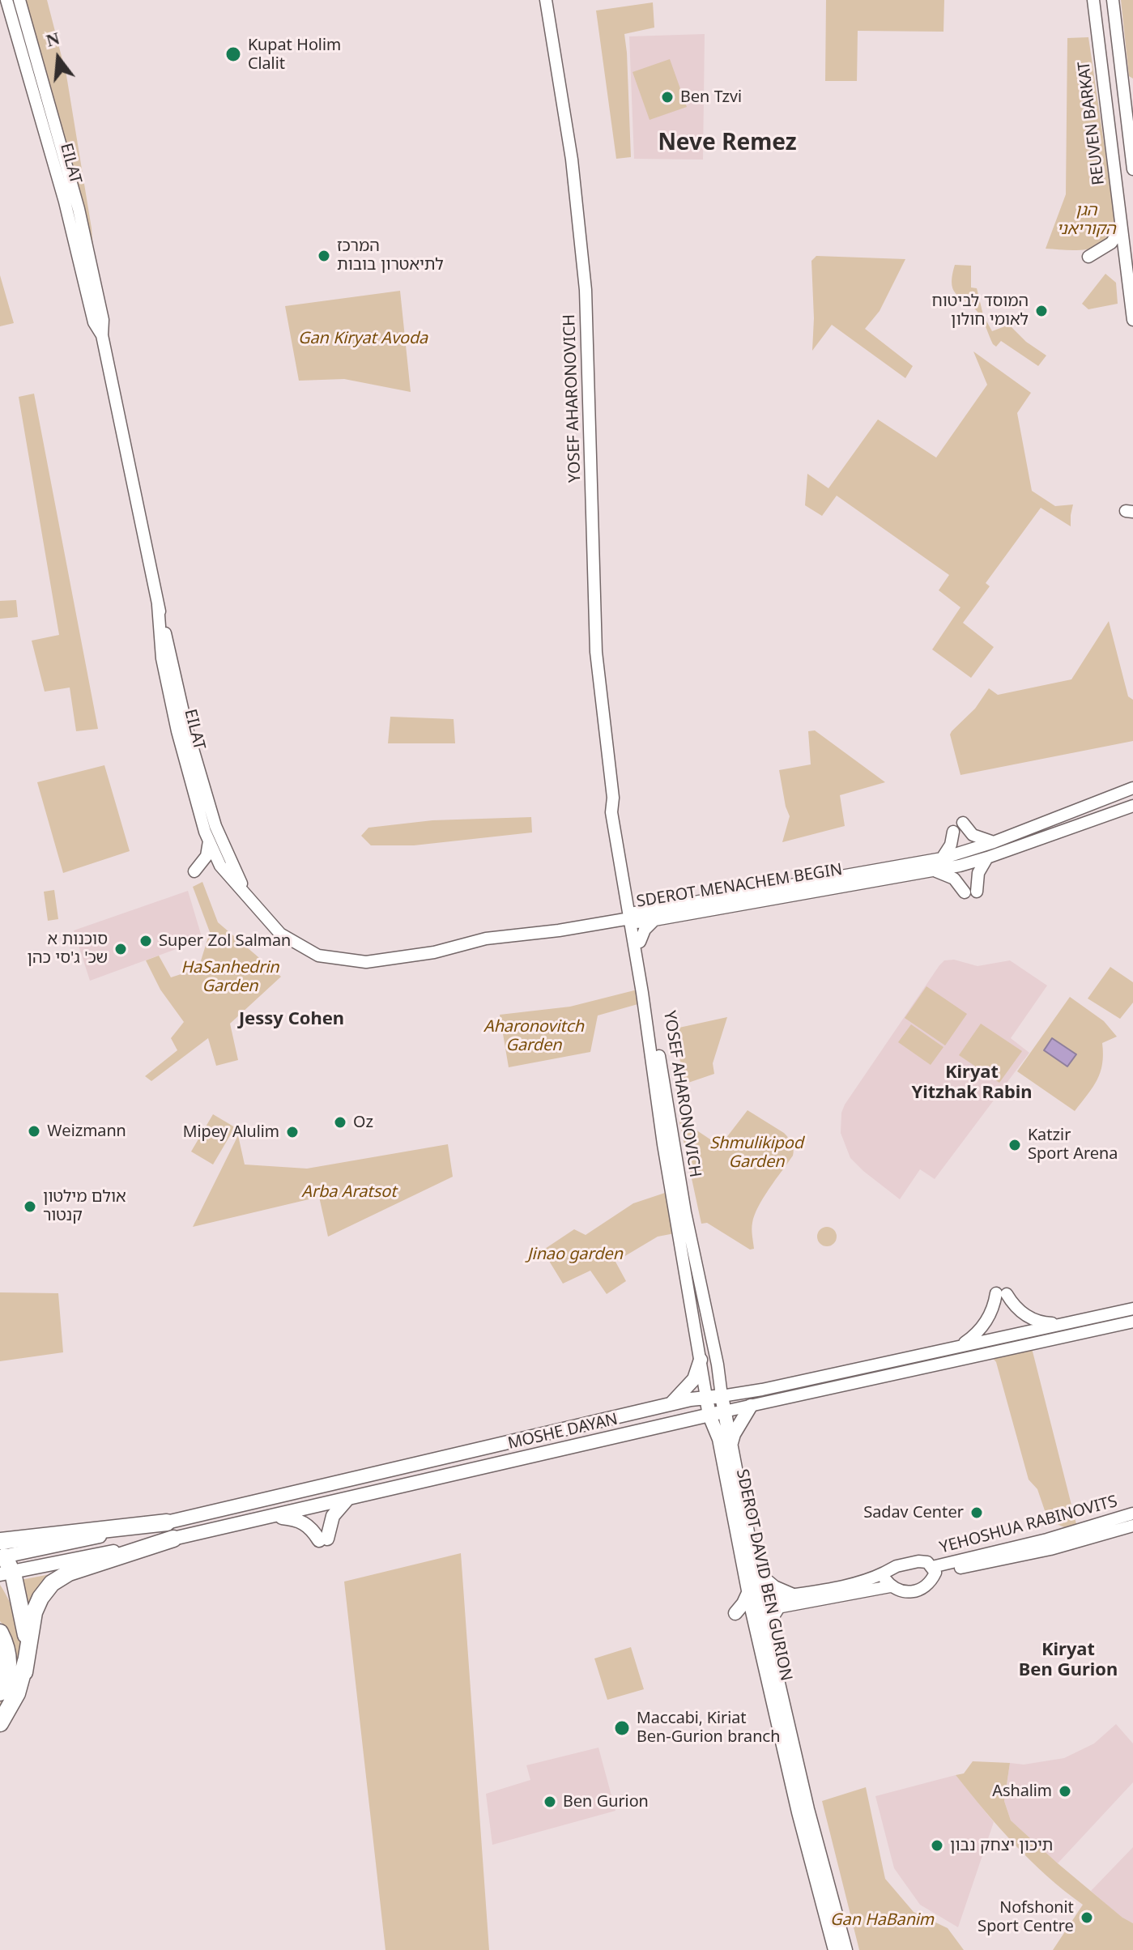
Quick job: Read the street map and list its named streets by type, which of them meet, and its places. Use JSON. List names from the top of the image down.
{
  "streets": {
    "main road": ["MOSHE DAYAN", "SDEROT DAVID BEN GURION"],
    "street": [
      "REUVEN BARKAT",
      "EILAT",
      "YOSEF AHARONOVICH",
      "SDEROT MENACHEM BEGIN",
      "YEHOSHUA RABINOVITS"
    ]
  },
  "crossings": [
    ["YOSEF AHARONOVICH", "SDEROT MENACHEM BEGIN"],
    ["YOSEF AHARONOVICH", "MOSHE DAYAN"],
    ["YOSEF AHARONOVICH", "SDEROT DAVID BEN GURION"],
    ["MOSHE DAYAN", "SDEROT DAVID BEN GURION"]
  ],
  "districts": [
    "Neve Remez",
    "Jessy Cohen",
    "Kiryat Yitzhak Rabin",
    "Kiryat Ben Gurion"
  ],
  "parks": [
    "הגן הקוריאני",
    "Gan Kiryat Avoda",
    "HaSanhedrin Garden",
    "Aharonovitch Garden",
    "Shmulikipod Garden",
    "Arba Aratsot",
    "Jinao garden",
    "Gan HaBanim"
  ],
  "places": [
    "Kupat Holim Clalit",
    "Ben Tzvi",
    "המרכז לתיאטרון בובות",
    "המוסד לביטוח לאומי חולון",
    "Super Zol Salman",
    "סוכנות א שכ' ג'סי כהן",
    "Oz",
    "Weizmann",
    "Mipey Alulim",
    "Katzir Sport Arena",
    "אולם מילטון קנטור",
    "Sadav Center",
    "Maccabi, Kiriat Ben-Gurion branch",
    "Ashalim",
    "Ben Gurion",
    "תיכון יצחק נבון",
    "Nofshonit Sport Centre"
  ],
  "north": "top"
}
